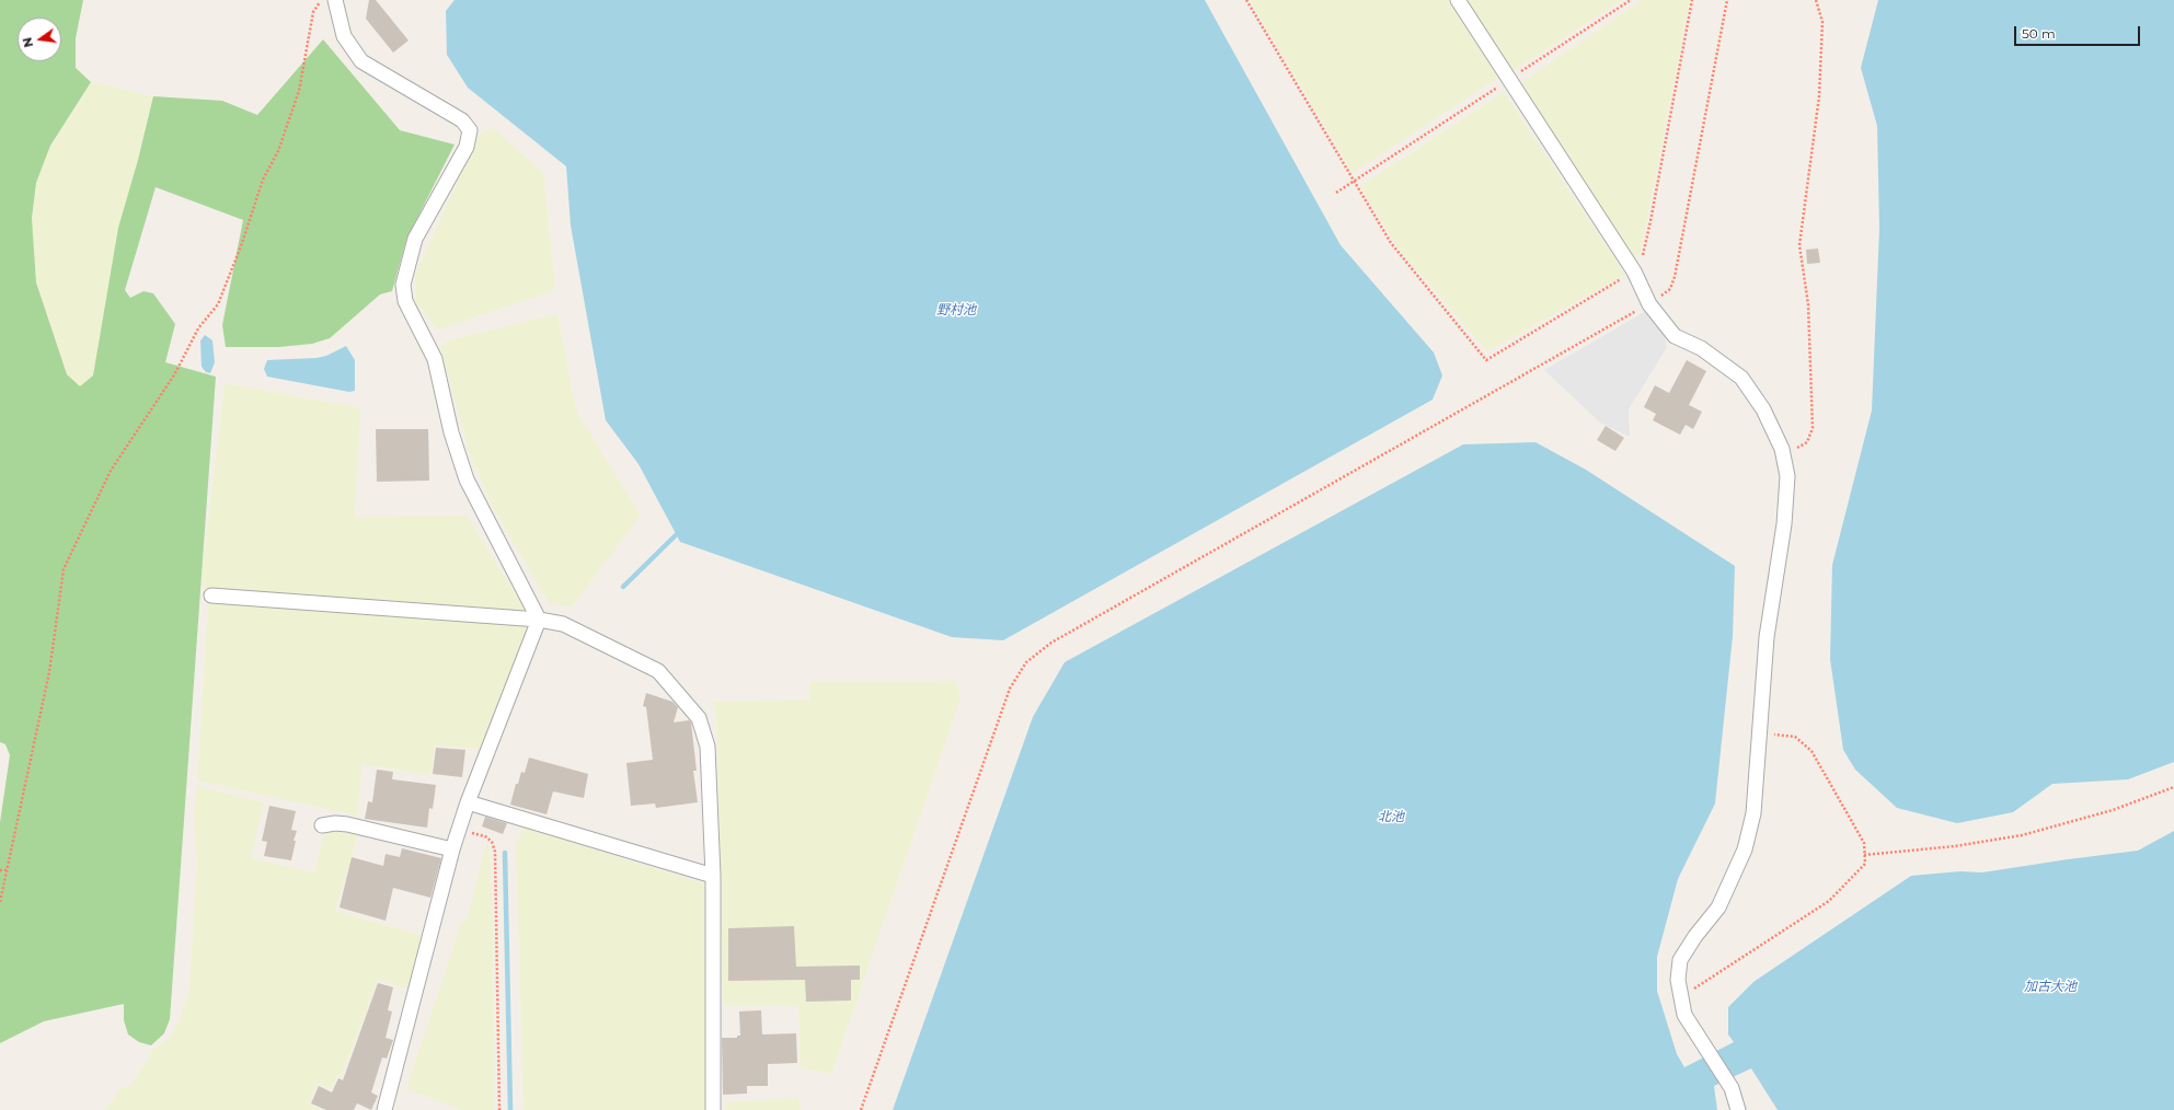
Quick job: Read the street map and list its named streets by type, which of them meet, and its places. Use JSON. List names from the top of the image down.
{
  "water": ["野村池", "北池", "加古大池"],
  "scale_bar": "50 m",
  "north": "left"
}
